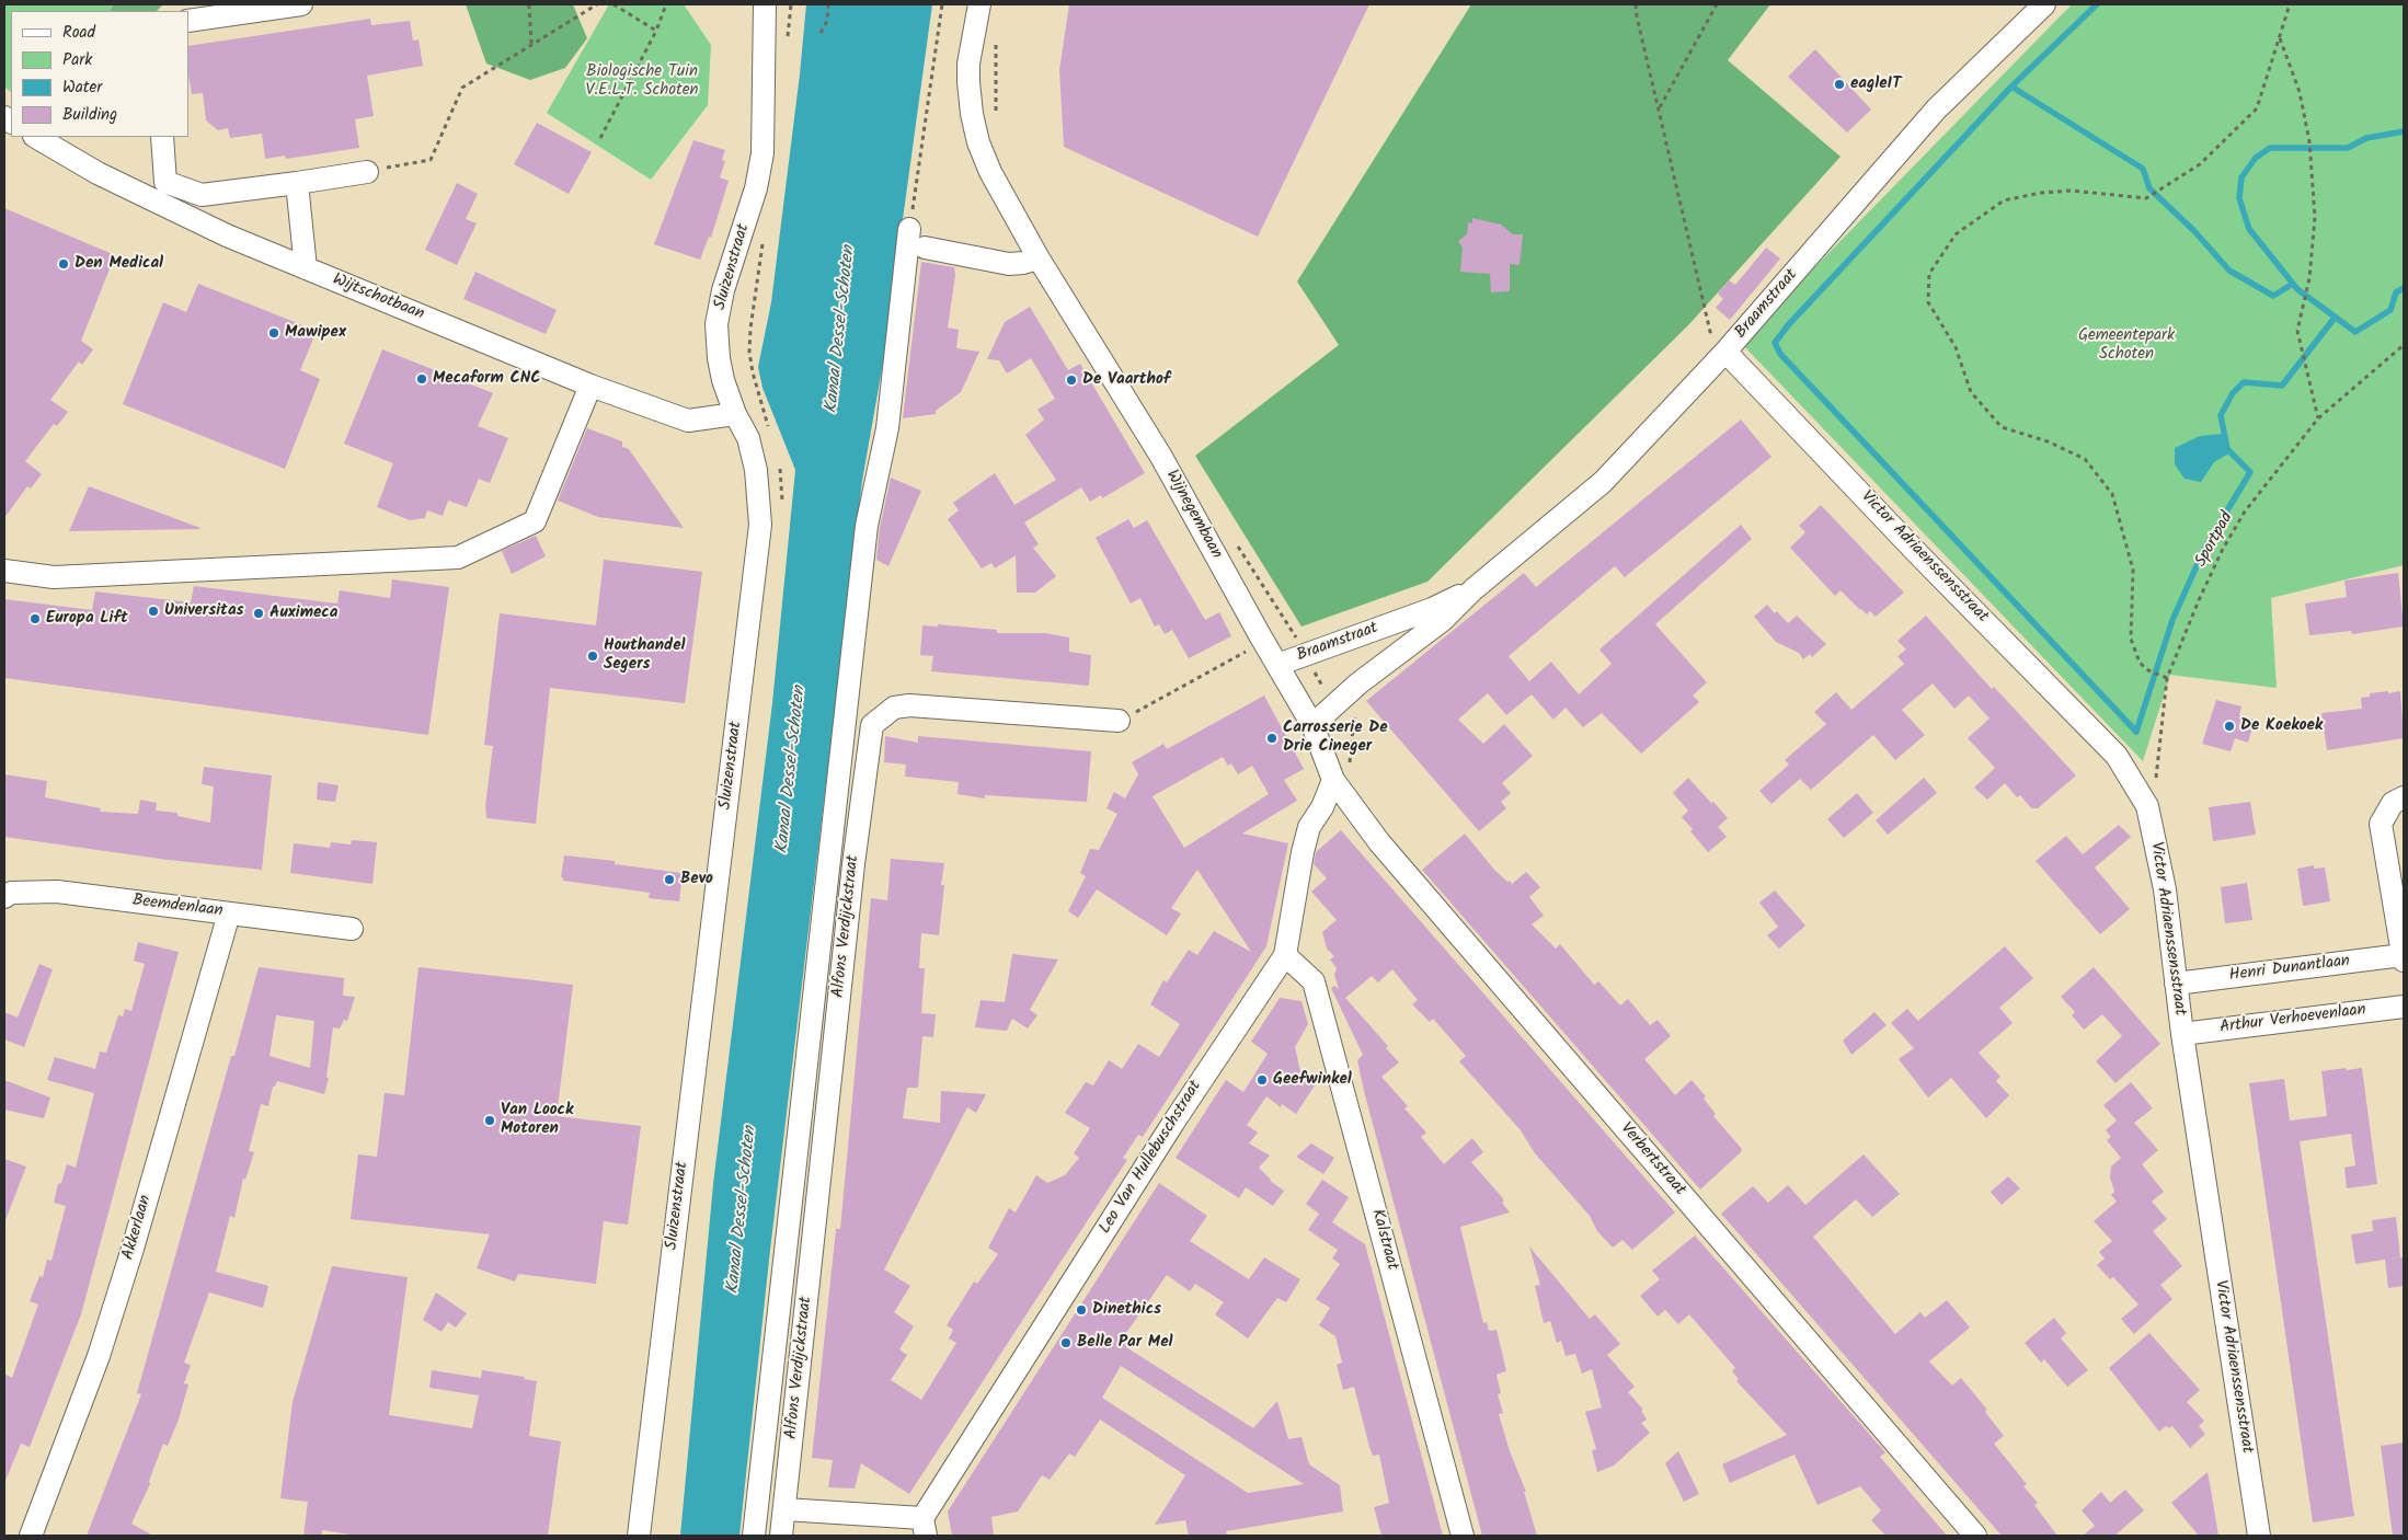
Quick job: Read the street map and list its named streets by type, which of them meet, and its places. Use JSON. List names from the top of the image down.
{
  "streets": {
    "street": [
      "Sluizenstraat",
      "Wijtschotbaan",
      "Braamstraat",
      "Wijnegembaan",
      "Victor Adriaenssensstraat",
      "Beemdenlaan",
      "Alfons Verdijckstraat",
      "Henri Dunantlaan",
      "Arthur Verhoevenlaan",
      "Leo Van Hullebuschstraat",
      "Verbertstraat",
      "Akkerlaan",
      "Kalstraat"
    ],
    "path": ["Sportpad"]
  },
  "crossings": [
    ["Sluizenstraat", "Wijtschotbaan"],
    ["Braamstraat", "Wijnegembaan"],
    ["Braamstraat", "Victor Adriaenssensstraat"],
    ["Wijnegembaan", "Leo Van Hullebuschstraat"],
    ["Wijnegembaan", "Verbertstraat"],
    ["Sportpad", "Victor Adriaenssensstraat"],
    ["Victor Adriaenssensstraat", "Henri Dunantlaan"],
    ["Victor Adriaenssensstraat", "Arthur Verhoevenlaan"],
    ["Beemdenlaan", "Akkerlaan"],
    ["Alfons Verdijckstraat", "Leo Van Hullebuschstraat"],
    ["Leo Van Hullebuschstraat", "Verbertstraat"],
    ["Leo Van Hullebuschstraat", "Kalstraat"]
  ],
  "water": ["Kanaal Dessel-Schoten"],
  "parks": ["Biologische Tuin V.E.L.T. Schoten", "Gemeentepark Schoten"],
  "places": [
    "eagleIT",
    "Den Medical",
    "Mawipex",
    "Mecaform CNC",
    "De Vaarthof",
    "Universitas",
    "Auximeca",
    "Europa Lift",
    "Houthandel Segers",
    "De Koekoek",
    "Carrosserie De Drie Cineger",
    "Bevo",
    "Geefwinkel",
    "Van Loock Motoren",
    "Dinethics",
    "Belle Par Mel"
  ],
  "legend": [
    "Road",
    "Park",
    "Water",
    "Building"
  ]
}
